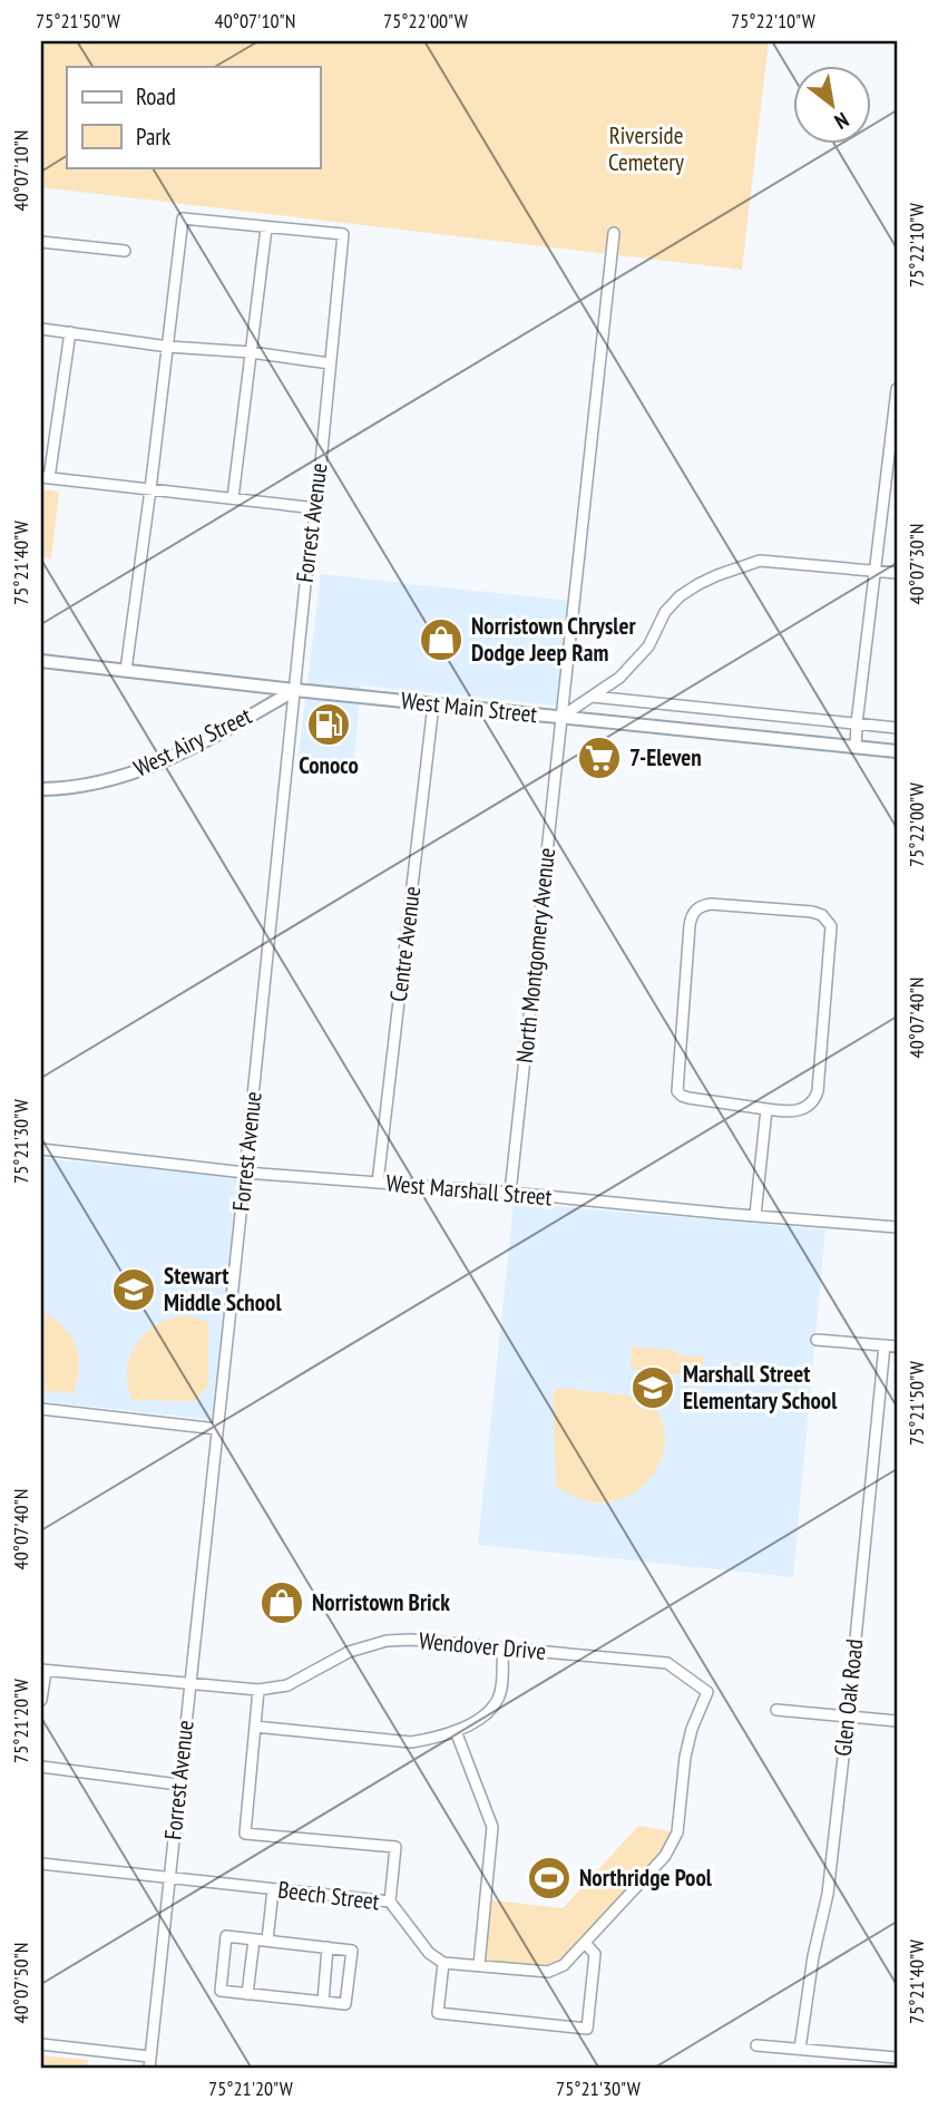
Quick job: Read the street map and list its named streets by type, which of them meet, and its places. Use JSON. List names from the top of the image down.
{
  "streets": {
    "main road": ["West Main Street", "West Airy Street"],
    "street": [
      "Forrest Avenue",
      "Centre Avenue",
      "North Montgomery Avenue",
      "West Marshall Street",
      "Wendover Drive",
      "Glen Oak Road",
      "Beech Street"
    ]
  },
  "crossings": [
    ["Forrest Avenue", "West Main Street"],
    ["Forrest Avenue", "West Airy Street"],
    ["Forrest Avenue", "West Marshall Street"],
    ["Forrest Avenue", "Wendover Drive"],
    ["Forrest Avenue", "Beech Street"],
    ["West Main Street", "West Airy Street"],
    ["West Main Street", "Centre Avenue"],
    ["West Main Street", "North Montgomery Avenue"],
    ["Centre Avenue", "West Marshall Street"],
    ["North Montgomery Avenue", "West Marshall Street"]
  ],
  "parks": ["Riverside Cemetery"],
  "places": {
    "shop": ["Norristown Chrysler Dodge Jeep Ram", "Norristown Brick"],
    "fuel station": ["Conoco"],
    "supermarket": ["7-Eleven"],
    "school or university": ["Stewart Middle School", "Marshall Street Elementary School"],
    "sports": ["Northridge Pool"]
  },
  "legend": ["Road", "Park"],
  "north": "bottom right",
  "coordinates": [
    "75°21'50\"W",
    "40°07'10\"N",
    "75°22'00\"W",
    "75°22'10\"W",
    "75°21'40\"W",
    "40°07'30\"N",
    "40°07'40\"N",
    "75°21'30\"W",
    "75°21'20\"W",
    "40°07'50\"N"
  ]
}
